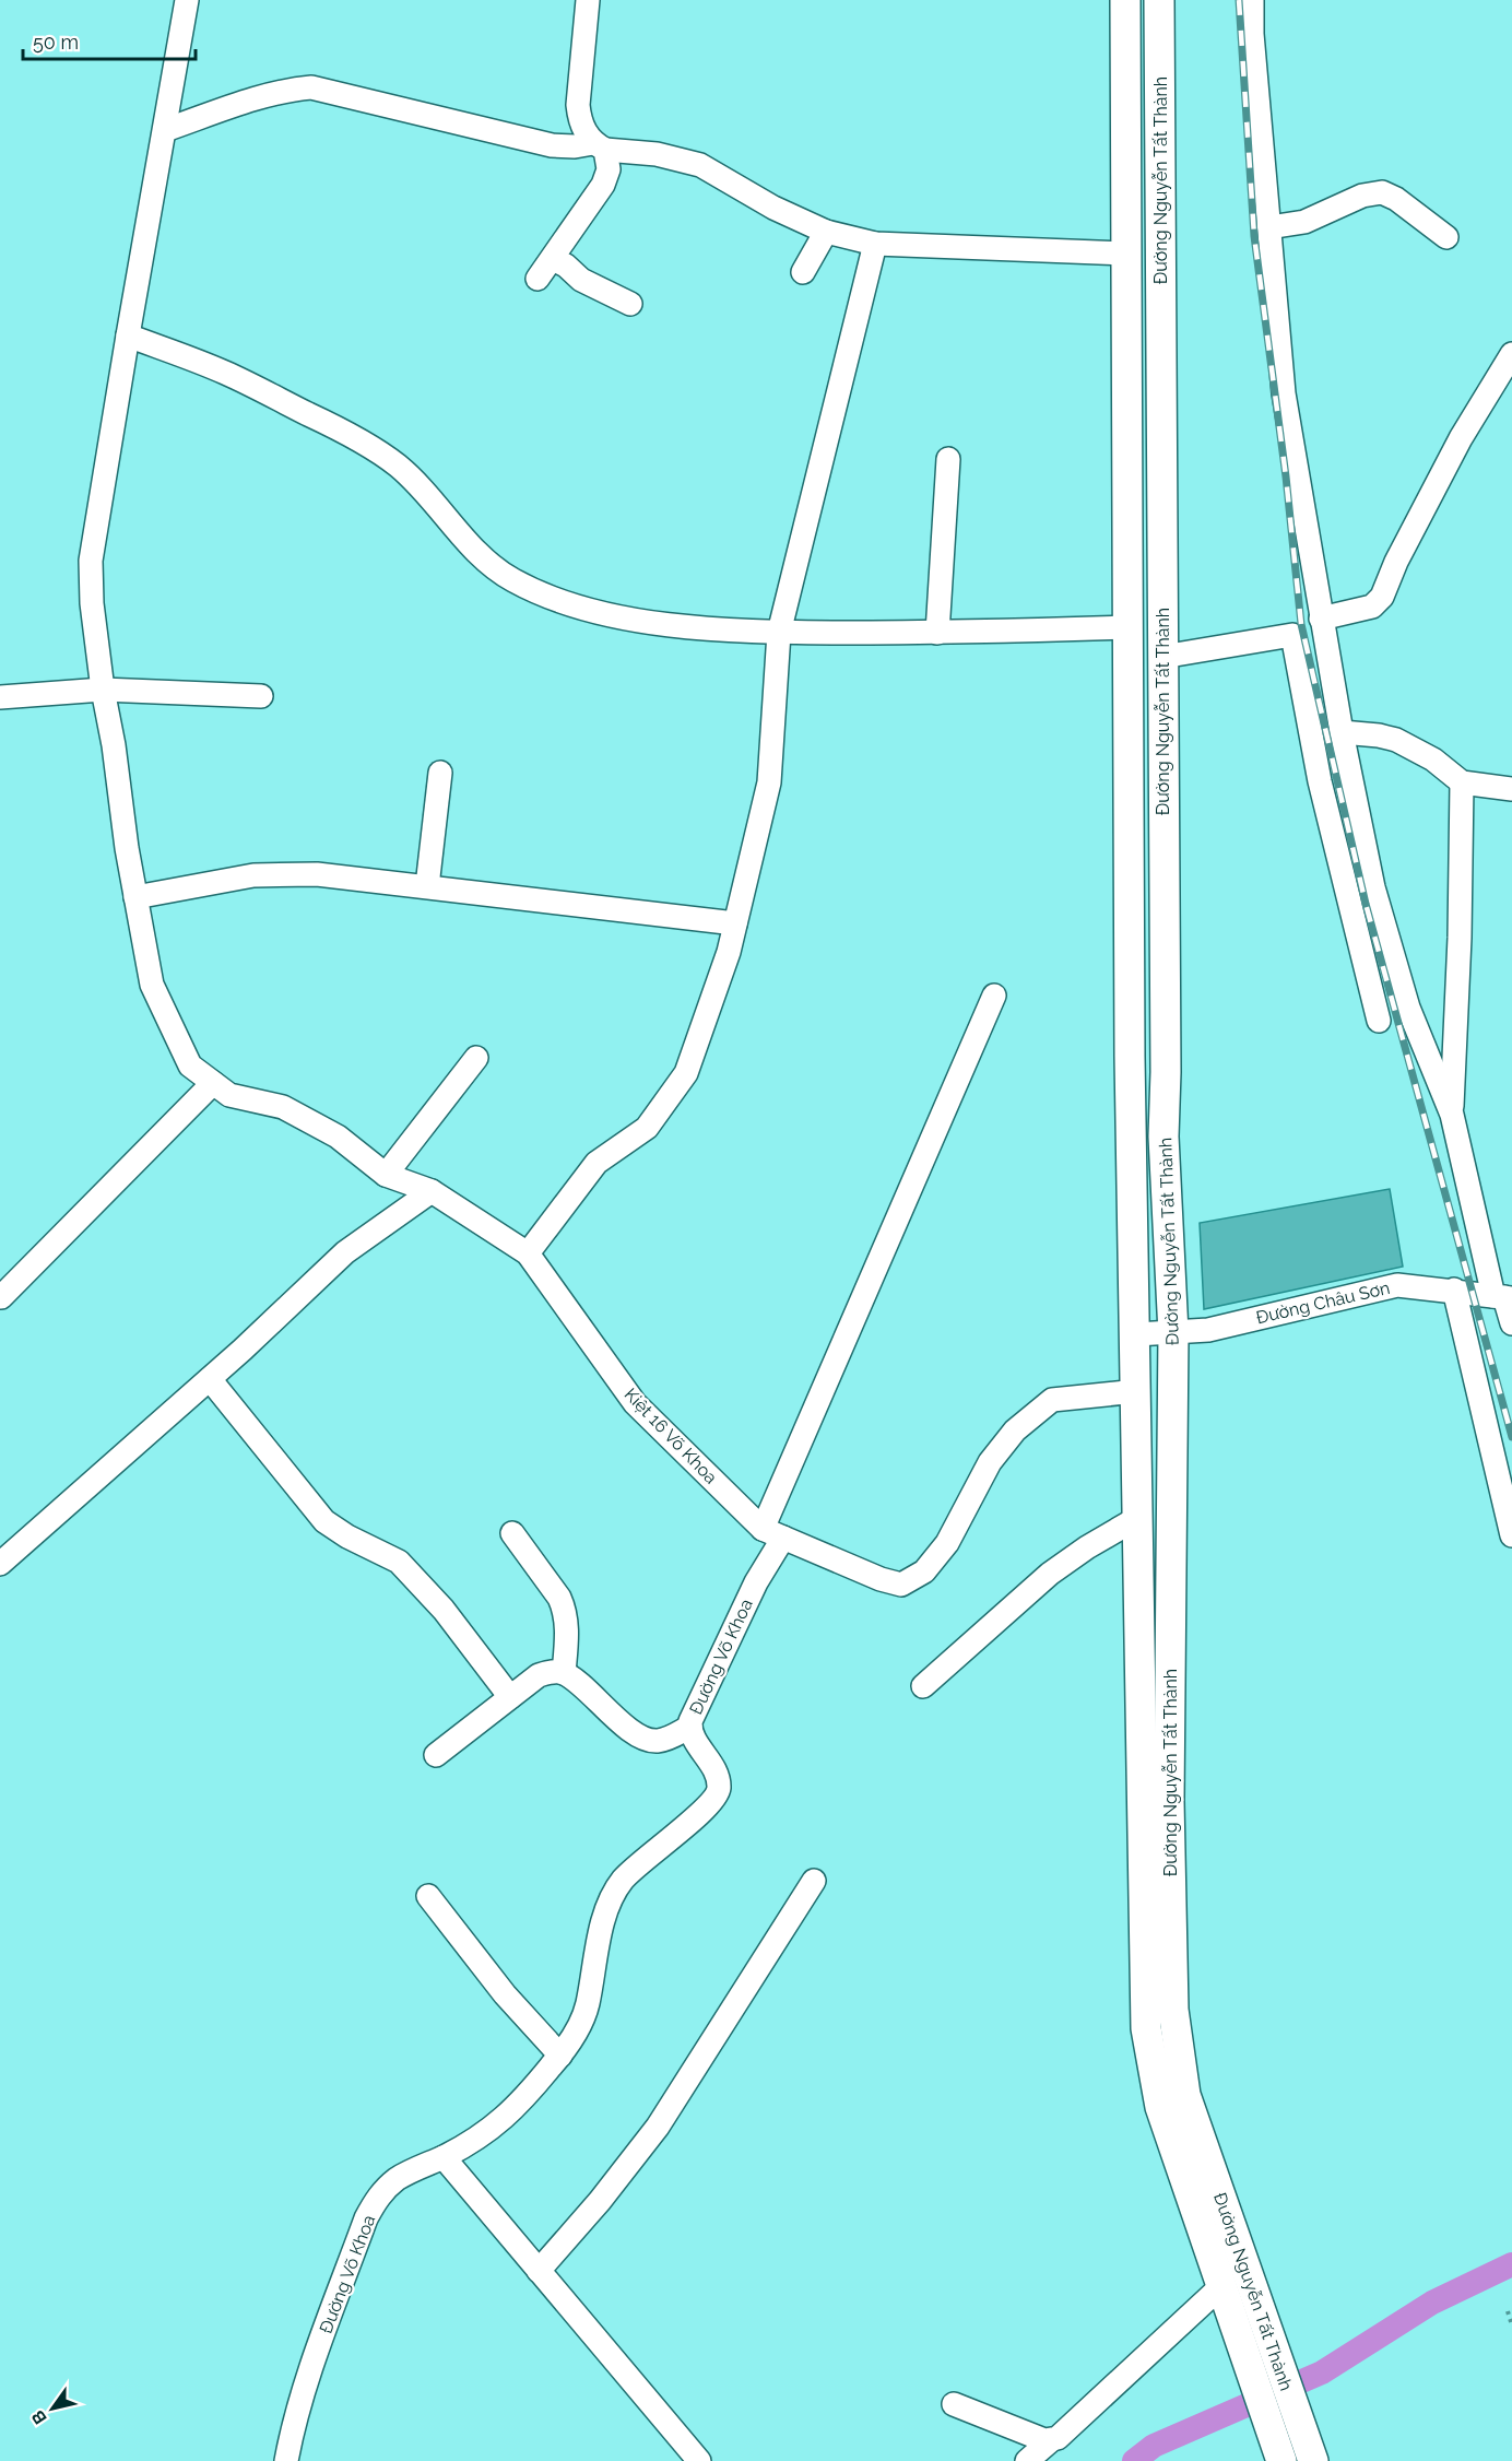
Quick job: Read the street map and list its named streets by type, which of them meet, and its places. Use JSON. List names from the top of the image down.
{
  "streets": {
    "main road": ["Đường Nguyễn Tất Thành"],
    "street": ["Đường Châu Sơn", "Kiệt 16 Võ Khoa", "Đường Võ Khoa"]
  },
  "crossings": [
    ["Đường Nguyễn Tất Thành", "Đường Châu Sơn"],
    ["Kiệt 16 Võ Khoa", "Đường Võ Khoa"]
  ],
  "scale_bar": "50 m",
  "north": "bottom left"
}
